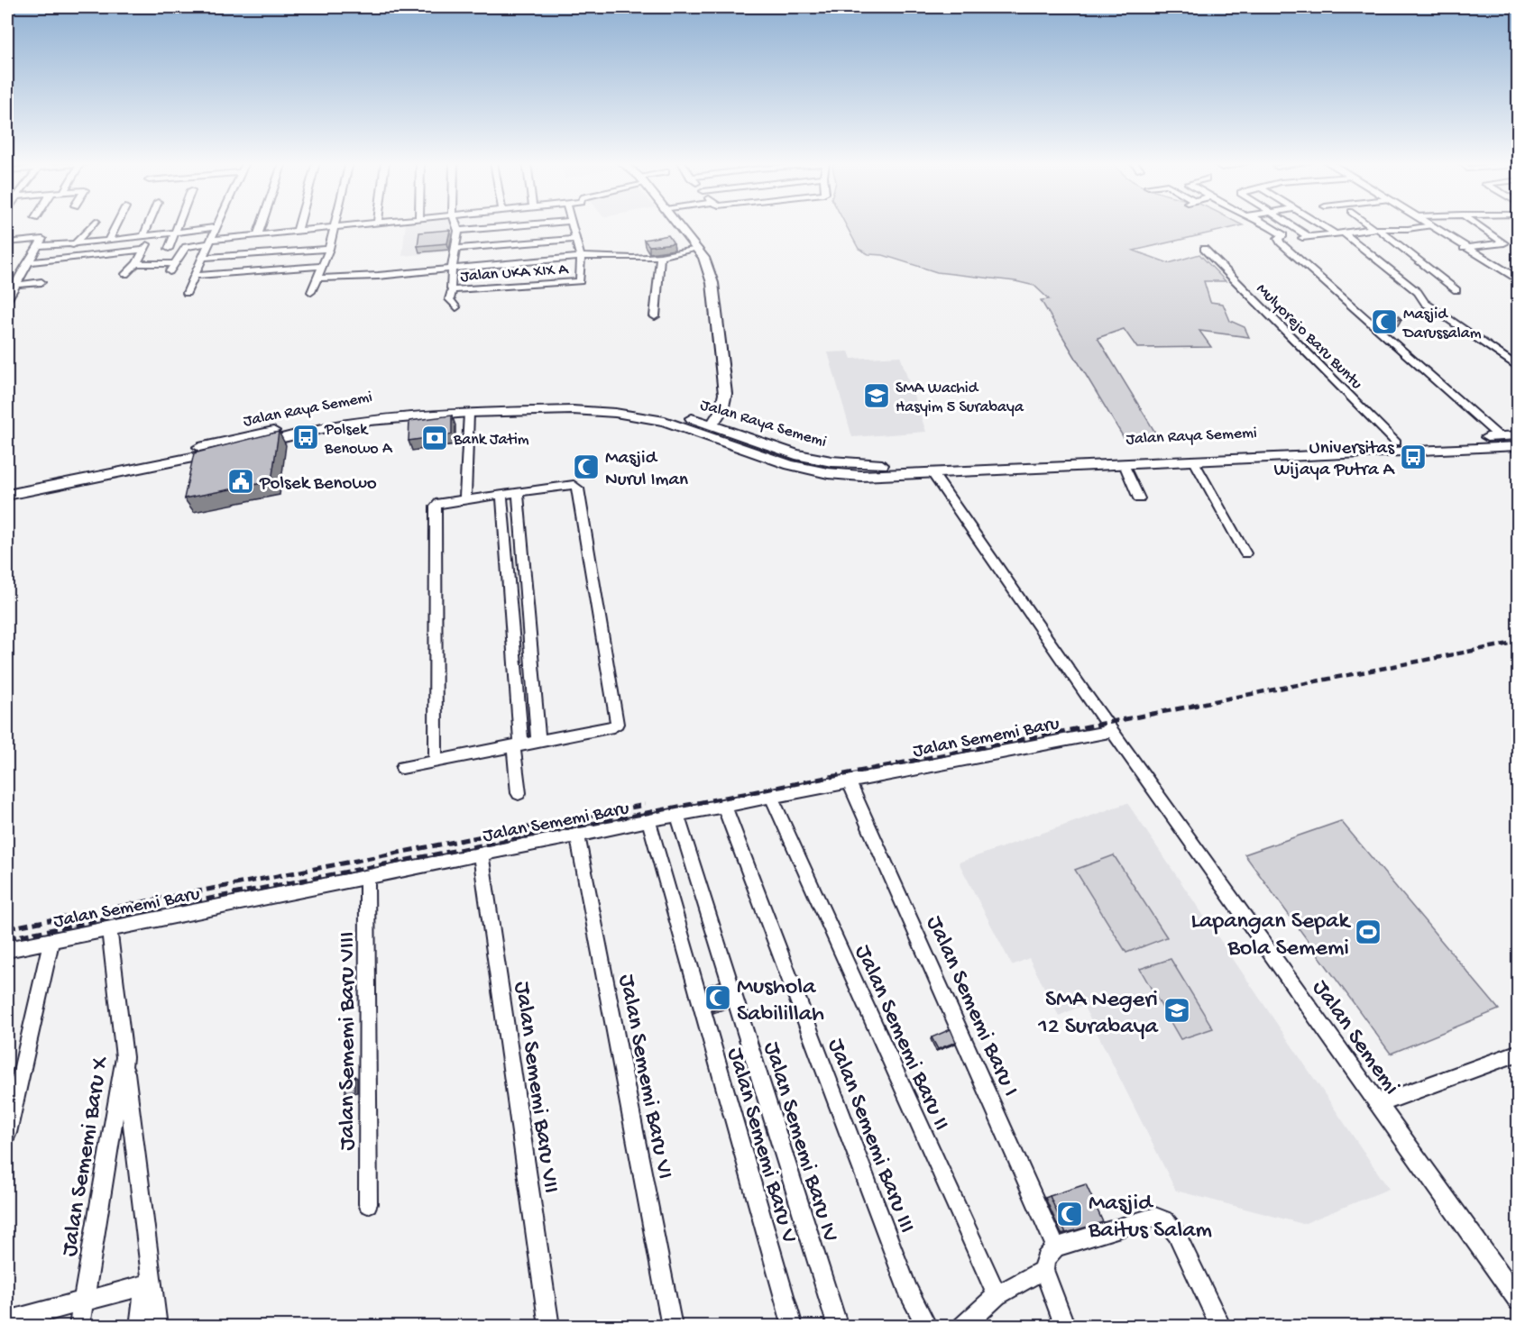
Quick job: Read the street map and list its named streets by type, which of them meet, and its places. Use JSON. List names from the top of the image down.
{
  "streets": {
    "main road": ["Jalan Raya Sememi"],
    "street": [
      "Jalan UKA XIX A",
      "Mulyorejo Baru Buntu",
      "Jalan Sememi Baru",
      "Jalan Sememi Baru I",
      "Jalan Sememi",
      "Jalan Sememi Baru II",
      "Jalan Sememi Baru VIII",
      "Jalan Sememi Baru VI",
      "Jalan Sememi Baru VII",
      "Jalan Sememi Baru III",
      "Jalan Sememi Baru IV",
      "Jalan Sememi Baru V",
      "Jalan Sememi Baru X"
    ]
  },
  "crossings": [
    ["Mulyorejo Baru Buntu", "Jalan Raya Sememi"],
    ["Jalan Raya Sememi", "Jalan Sememi"],
    ["Jalan Sememi Baru", "Jalan Sememi Baru I"],
    ["Jalan Sememi Baru", "Jalan Sememi"],
    ["Jalan Sememi Baru", "Jalan Sememi Baru II"],
    ["Jalan Sememi Baru", "Jalan Sememi Baru VIII"],
    ["Jalan Sememi Baru", "Jalan Sememi Baru VI"],
    ["Jalan Sememi Baru", "Jalan Sememi Baru VII"],
    ["Jalan Sememi Baru", "Jalan Sememi Baru III"],
    ["Jalan Sememi Baru", "Jalan Sememi Baru IV"],
    ["Jalan Sememi Baru", "Jalan Sememi Baru V"],
    ["Jalan Sememi Baru", "Jalan Sememi Baru X"]
  ],
  "places": {
    "mosque": [
      "Masjid Darussalam",
      "Masjid Nurul Iman",
      "Mushola Sabilillah",
      "Masjid Baitus Salam"
    ],
    "school or university": ["SMA Wachid Hasyim 5 Surabaya", "SMA Negeri 12 Surabaya"],
    "bus stop": ["Polsek Benowo A", "Universitas Wijaya Putra A"],
    "bank": ["Bank Jatim"],
    "public building": ["Polsek Benowo"],
    "sports": ["Lapangan Sepak Bola Sememi"]
  }
}
